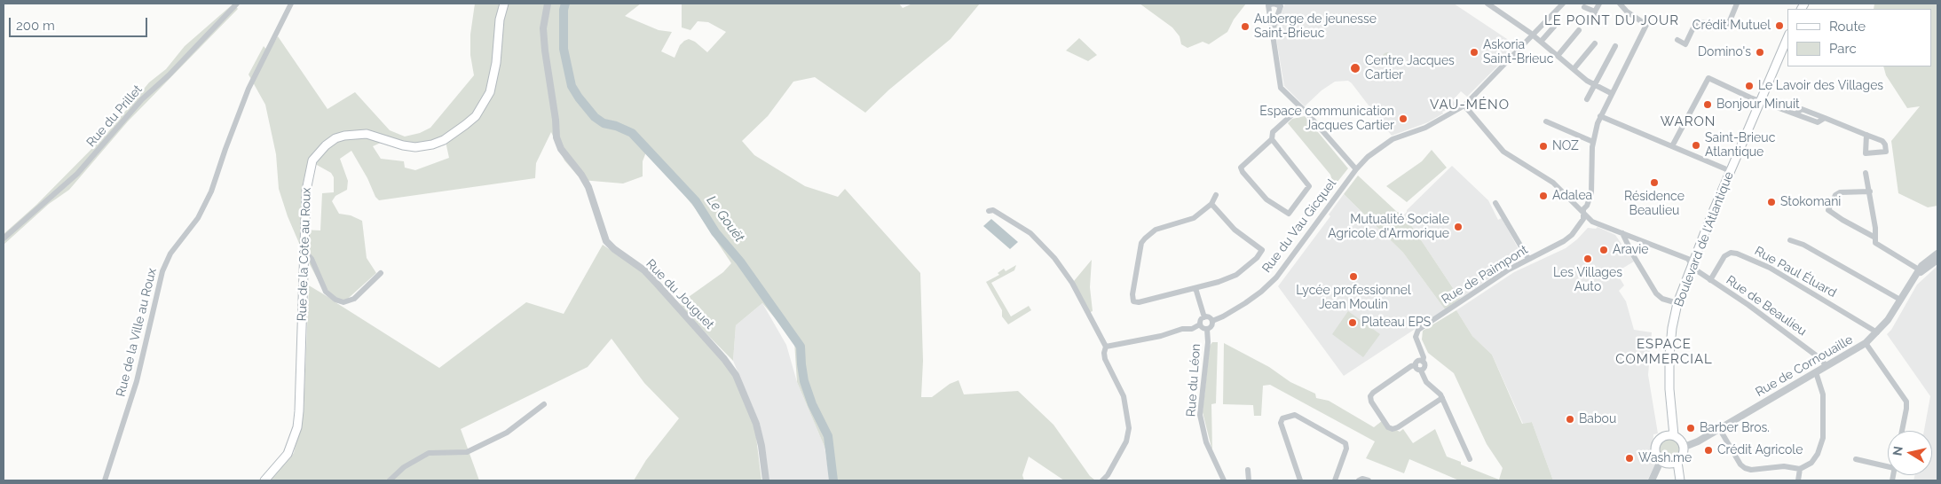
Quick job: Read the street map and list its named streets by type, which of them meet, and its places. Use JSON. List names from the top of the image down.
{
  "streets": {
    "main road": ["Boulevard de l'Atlantique", "Rue de la Côte au Roux"],
    "street": [
      "Rue du Prillet",
      "Rue du Vau Gicquel",
      "Rue Paul Éluard",
      "Rue de Paimpont",
      "Rue du Jouguet",
      "Rue de Beaulieu",
      "Rue de la Ville au Roux",
      "Rue de Cornouaille",
      "Rue du Léon"
    ]
  },
  "crossings": [
    ["Rue du Vau Gicquel", "Rue de Beaulieu"],
    ["Rue du Vau Gicquel", "Rue du Léon"],
    ["Boulevard de l'Atlantique", "Rue de Beaulieu"],
    ["Boulevard de l'Atlantique", "Rue de Cornouaille"],
    ["Rue Paul Éluard", "Rue de Beaulieu"],
    ["Rue Paul Éluard", "Rue de Cornouaille"],
    ["Rue de Paimpont", "Rue de Beaulieu"],
    ["Rue de Beaulieu", "Rue de Cornouaille"]
  ],
  "districts": [
    "LE POINT DU JOUR",
    "VAU-MÉNO",
    "WARON",
    "ESPACE COMMERCIAL"
  ],
  "water": ["Le Gouët"],
  "places": [
    "Crédit Mutuel",
    "Auberge de jeunesse Saint-Brieuc",
    "Askoria Saint-Brieuc",
    "Domino's",
    "Centre Jacques Cartier",
    "Le Lavoir des Villages",
    "Bonjour Minuit",
    "Espace communication Jacques Cartier",
    "Saint-Brieuc Atlantique",
    "NOZ",
    "Résidence Beaulieu",
    "Adalea",
    "Stokomani",
    "Mutualité Sociale Agricole d'Armorique",
    "Aravie",
    "Les Villages Auto",
    "Lycée professionnel Jean Moulin",
    "Plateau EPS",
    "Babou",
    "Barber Bros.",
    "Crédit Agricole",
    "Wash.me"
  ],
  "legend": ["Route", "Parc"],
  "scale_bar": "200 m",
  "north": "left"
}
